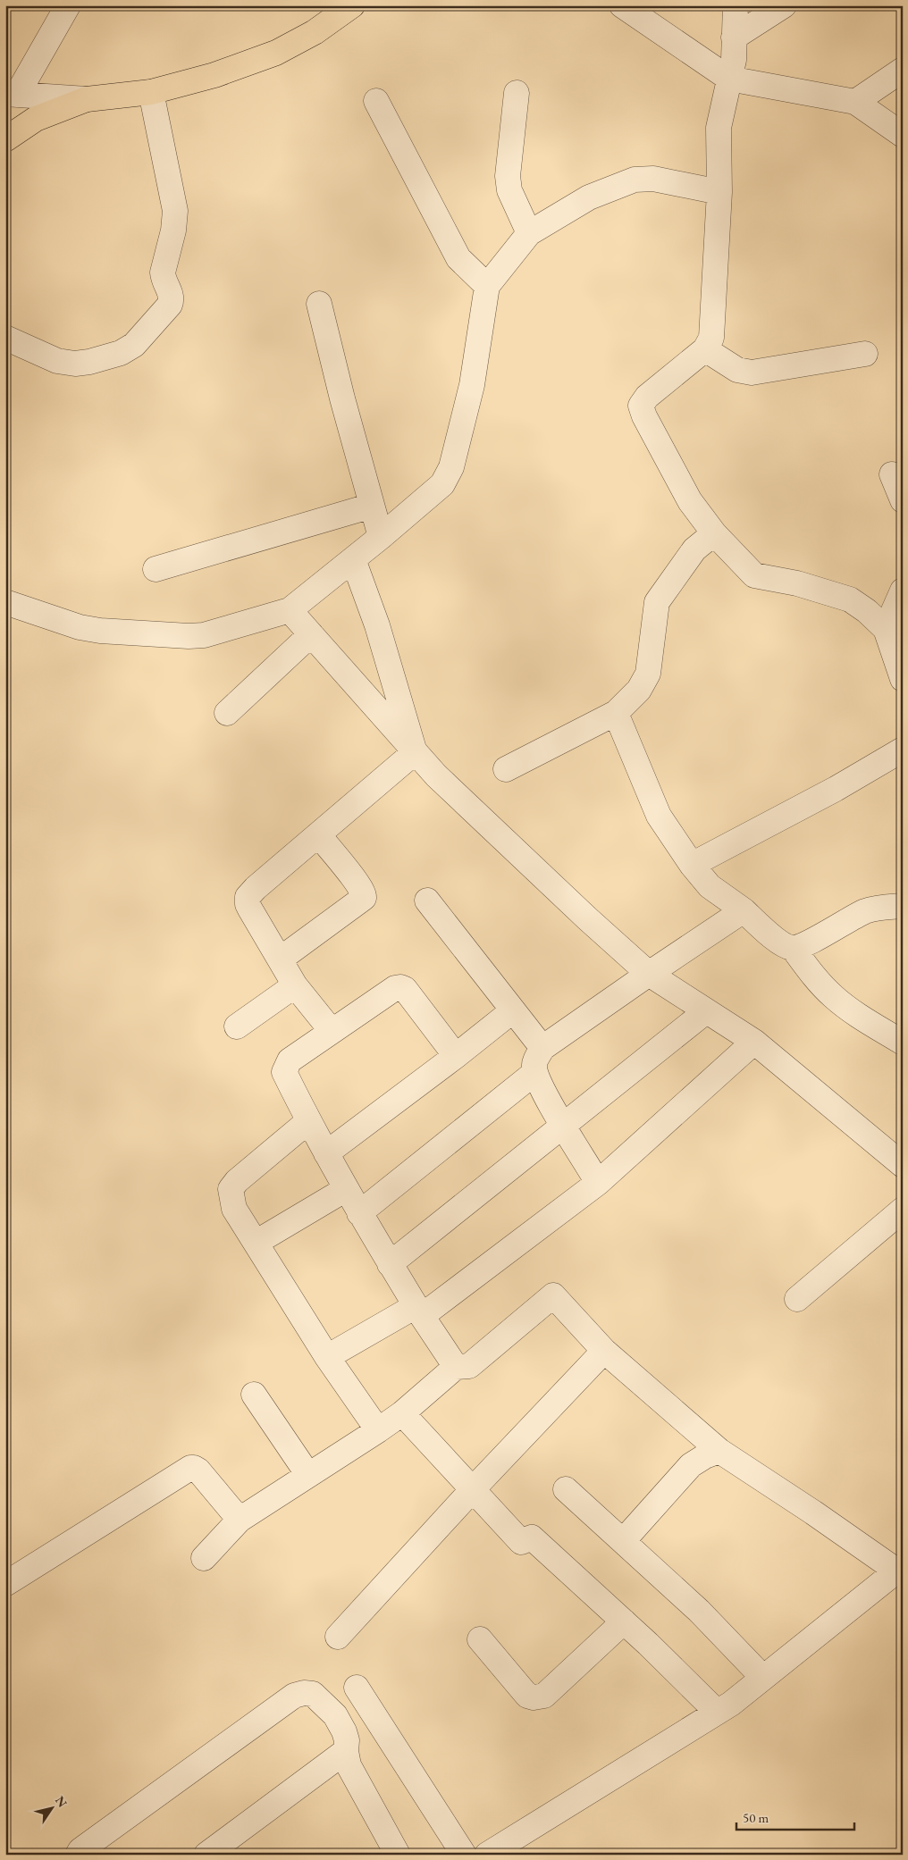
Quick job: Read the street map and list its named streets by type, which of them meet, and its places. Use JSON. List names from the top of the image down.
{
  "scale_bar": "50 m",
  "north": "top right"
}
